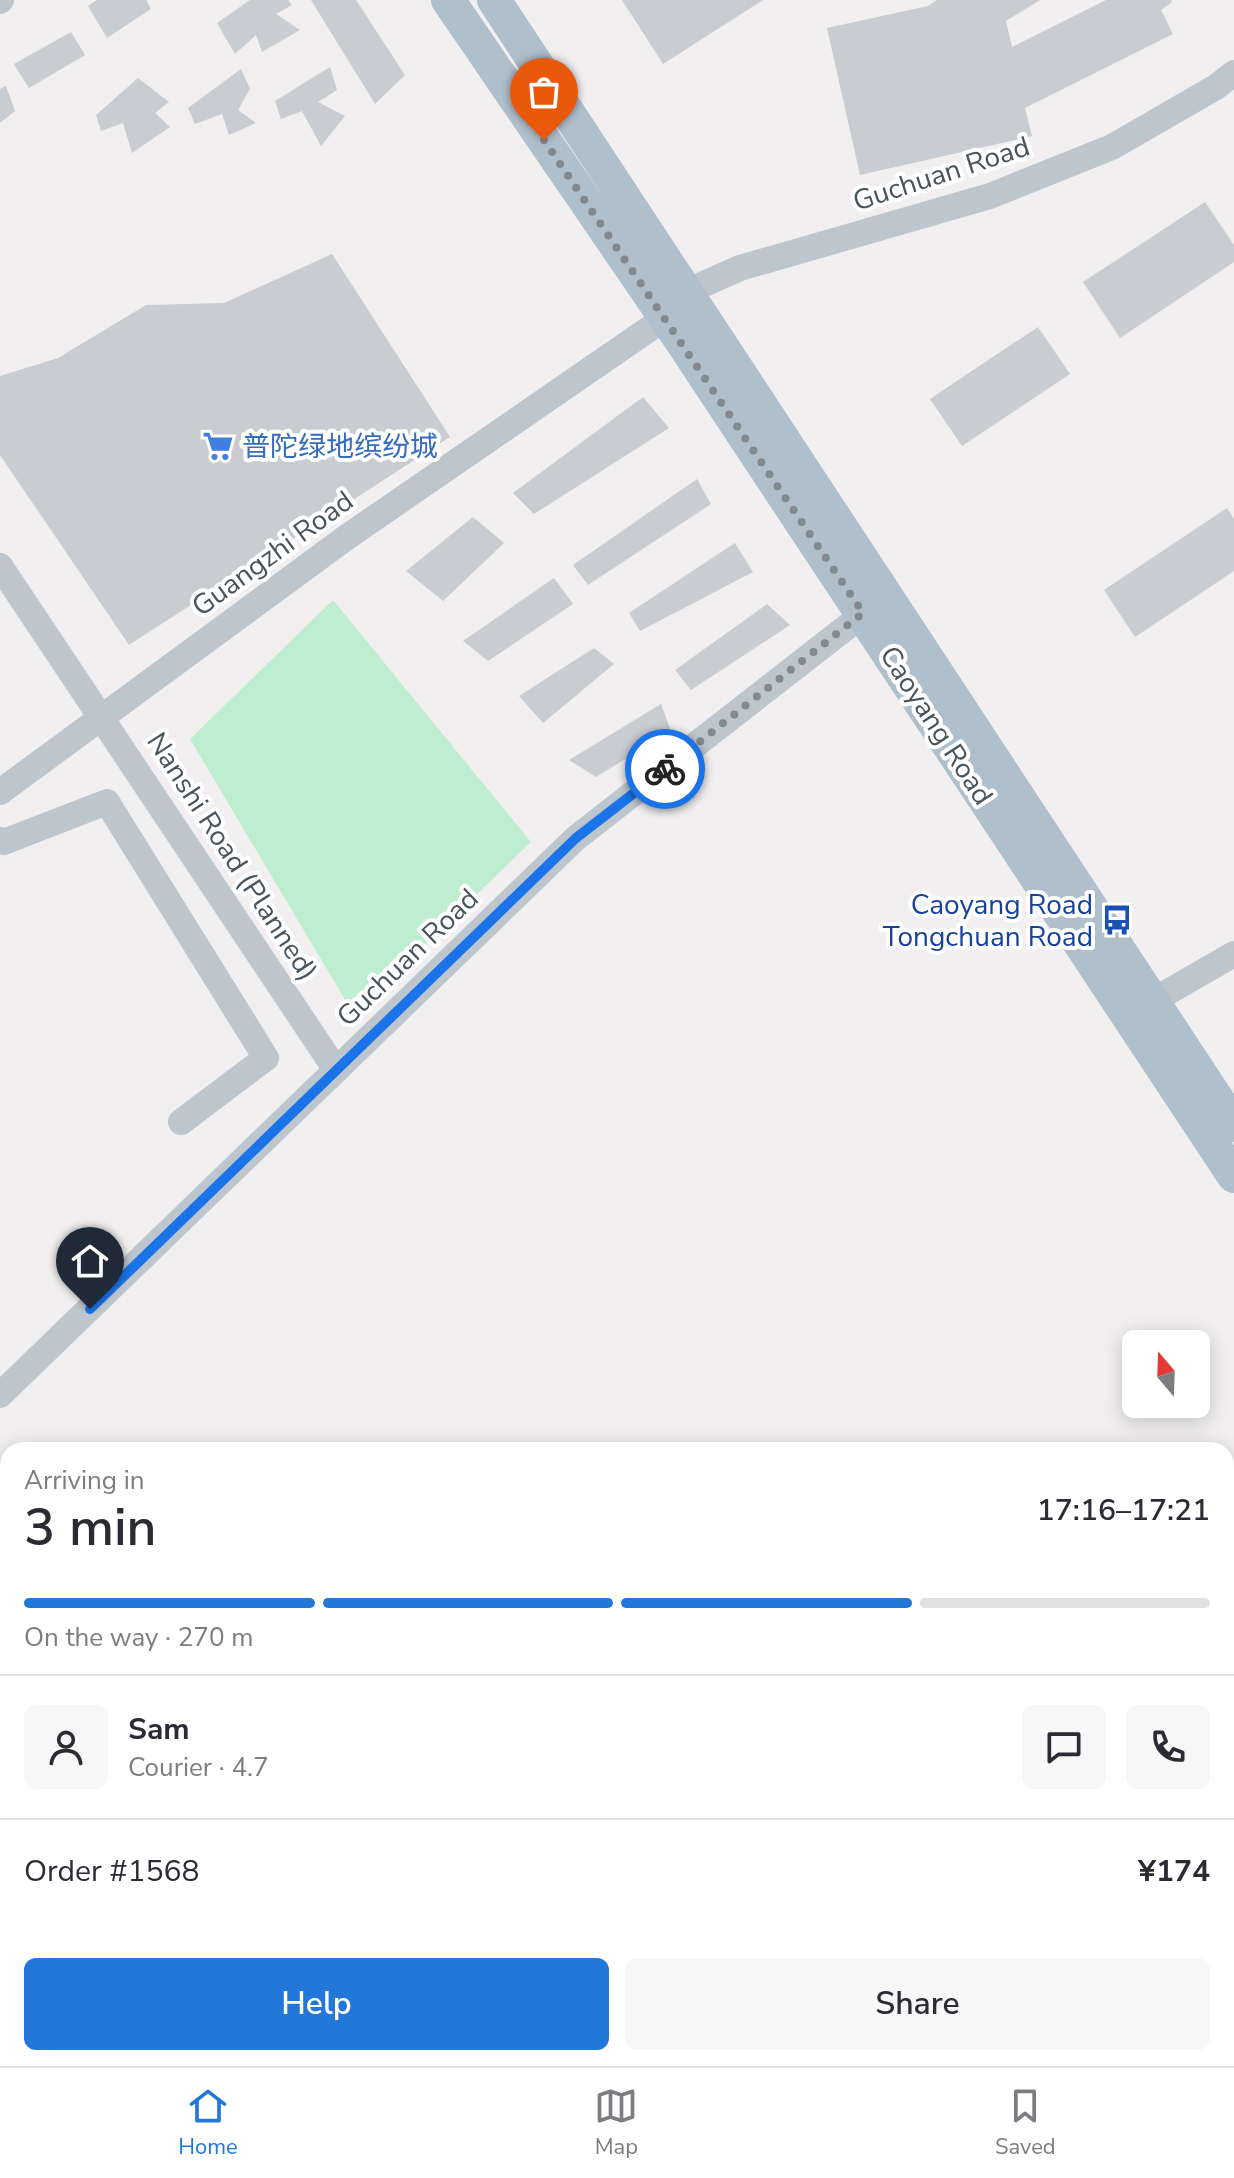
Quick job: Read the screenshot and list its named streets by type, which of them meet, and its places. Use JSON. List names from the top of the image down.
{
  "streets": {
    "main road": ["Caoyang Road"],
    "street": ["Guchuan Road", "Guangzhi Road", "Nanshi Road (Planned)"]
  },
  "crossings": [
    ["Guchuan Road", "Guangzhi Road"],
    ["Guchuan Road", "Caoyang Road"],
    ["Guchuan Road", "Nanshi Road (Planned)"],
    ["Guangzhi Road", "Caoyang Road"],
    ["Guangzhi Road", "Nanshi Road (Planned)"]
  ],
  "places": {
    "supermarket": ["普陀绿地缤纷城"],
    "bus stop": ["Caoyang Road Tongchuan Road"]
  },
  "north": "top",
  "page": {
    "heading": ["3 min", "Arriving in", "17:16–17:21"],
    "panel": [
      "Sam",
      "Courier · 4.7",
      "Order #1568",
      "¥174"
    ],
    "bar": "On the way · 270 m",
    "buttons": ["Help", "Share"],
    "tabs": ["Home", "Map", "Saved"]
  }
}
